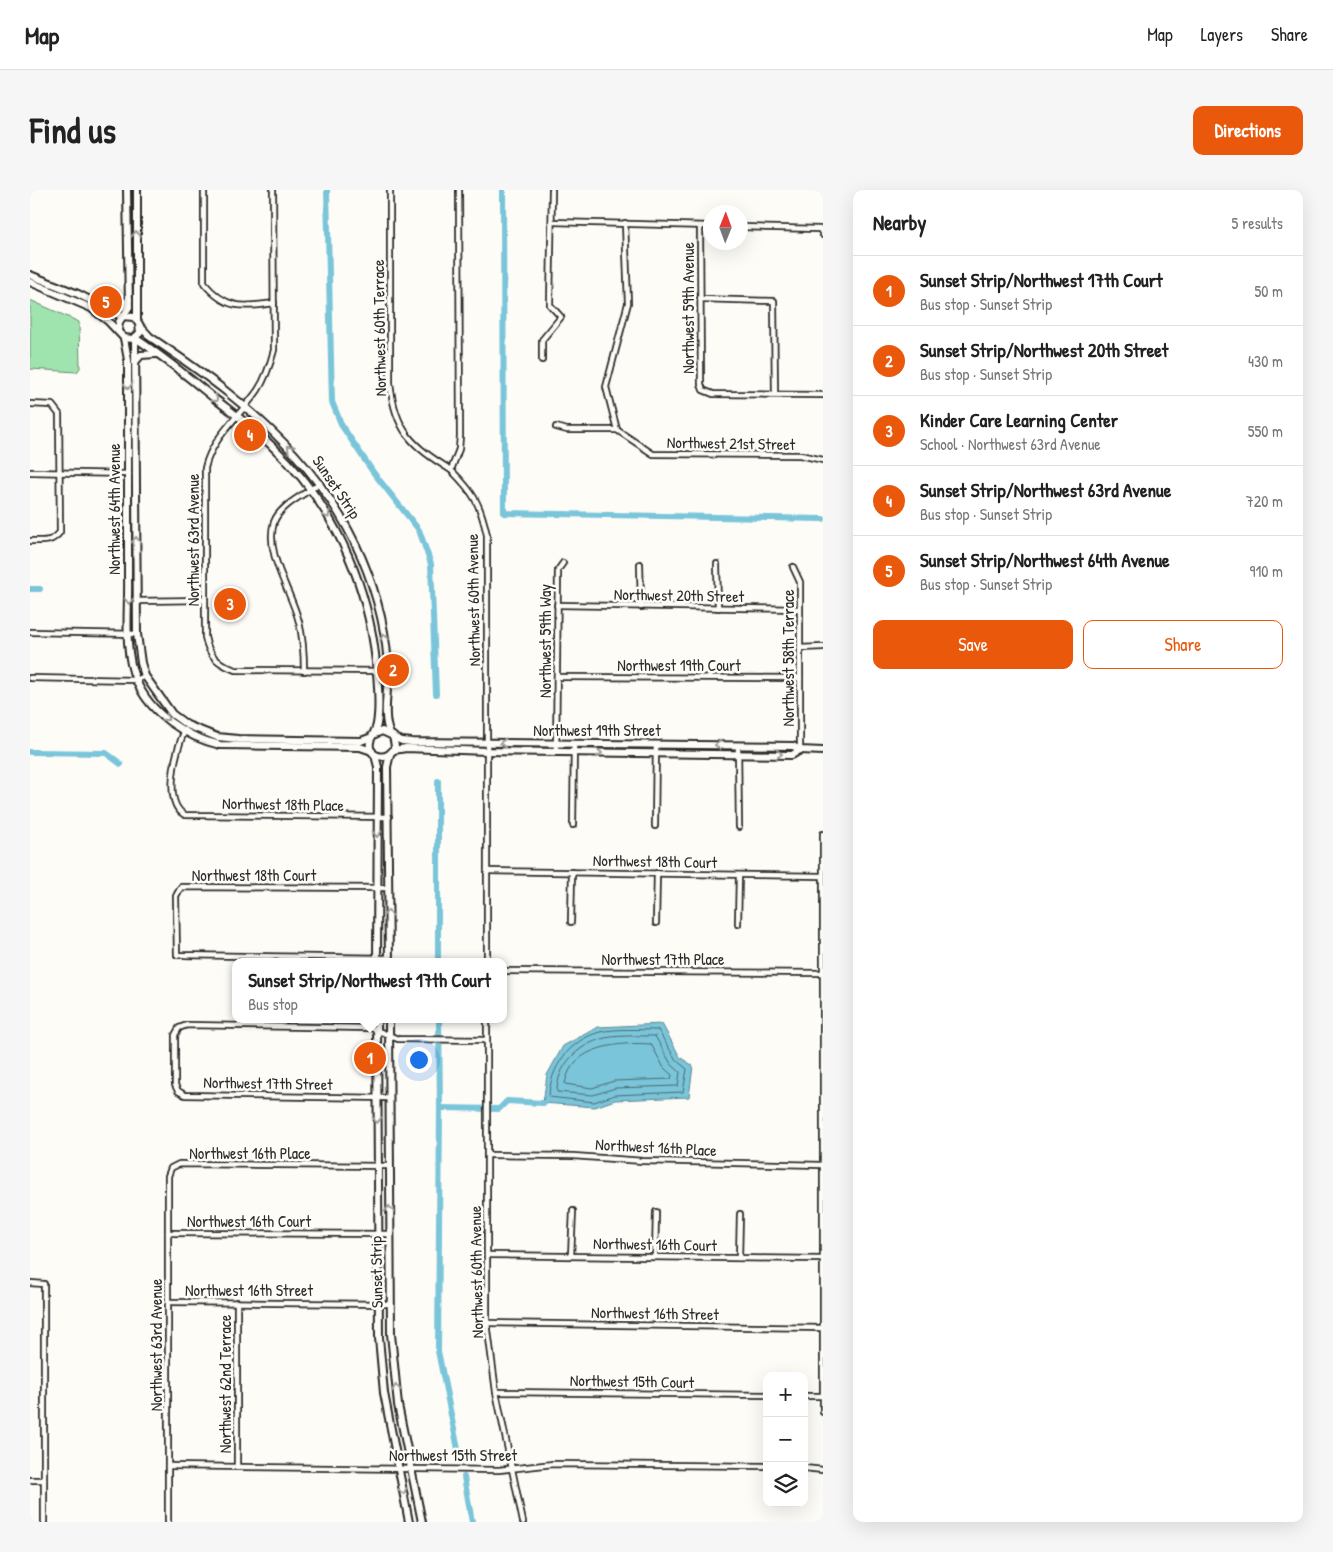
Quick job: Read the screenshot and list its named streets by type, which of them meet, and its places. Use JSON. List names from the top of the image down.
{
  "streets": {
    "street": [
      "Northwest 59th Avenue",
      "Northwest 60th Terrace",
      "Northwest 21st Street",
      "Sunset Strip",
      "Northwest 64th Avenue",
      "Northwest 63rd Avenue",
      "Northwest 20th Street",
      "Northwest 60th Avenue",
      "Northwest 59th Way",
      "Northwest 58th Terrace",
      "Northwest 19th Court",
      "Northwest 19th Street",
      "Northwest 18th Place",
      "Northwest 18th Court",
      "Northwest 17th Place",
      "Northwest 17th Street",
      "Northwest 16th Place",
      "Northwest 16th Court",
      "Northwest 16th Street",
      "Northwest 15th Court",
      "Northwest 62nd Terrace",
      "Northwest 15th Street"
    ]
  },
  "crossings": [
    ["Northwest 60th Terrace", "Northwest 60th Avenue"],
    ["Sunset Strip", "Northwest 64th Avenue"],
    ["Sunset Strip", "Northwest 63rd Avenue"],
    ["Sunset Strip", "Northwest 19th Street"],
    ["Sunset Strip", "Northwest 17th Street"],
    ["Sunset Strip", "Northwest 16th Place"],
    ["Sunset Strip", "Northwest 16th Court"],
    ["Sunset Strip", "Northwest 16th Street"],
    ["Sunset Strip", "Northwest 15th Street"],
    ["Northwest 63rd Avenue", "Northwest 16th Place"],
    ["Northwest 63rd Avenue", "Northwest 16th Court"],
    ["Northwest 63rd Avenue", "Northwest 16th Street"],
    ["Northwest 63rd Avenue", "Northwest 15th Street"],
    ["Northwest 20th Street", "Northwest 59th Way"],
    ["Northwest 20th Street", "Northwest 58th Terrace"],
    ["Northwest 60th Avenue", "Northwest 19th Street"],
    ["Northwest 60th Avenue", "Northwest 18th Court"],
    ["Northwest 60th Avenue", "Northwest 16th Place"],
    ["Northwest 60th Avenue", "Northwest 16th Court"],
    ["Northwest 60th Avenue", "Northwest 16th Street"],
    ["Northwest 60th Avenue", "Northwest 15th Court"],
    ["Northwest 60th Avenue", "Northwest 15th Street"],
    ["Northwest 59th Way", "Northwest 19th Court"],
    ["Northwest 59th Way", "Northwest 19th Street"],
    ["Northwest 58th Terrace", "Northwest 19th Court"],
    ["Northwest 58th Terrace", "Northwest 19th Street"],
    ["Northwest 16th Street", "Northwest 62nd Terrace"],
    ["Northwest 62nd Terrace", "Northwest 15th Street"]
  ],
  "north": "top",
  "page": {
    "header": "Map",
    "nav": ["Map", "Layers", "Share"],
    "buttons": [
      "Directions",
      ["Save", "Share"]
    ],
    "title": "Find us",
    "heading": ["Nearby", "5 results"],
    "list": [
      {
        "mark": "1",
        "name": "Sunset Strip/Northwest 17th Court",
        "note": "Bus stop · Sunset Strip",
        "value": "50 m"
      },
      {
        "mark": "2",
        "name": "Sunset Strip/Northwest 20th Street",
        "note": "Bus stop · Sunset Strip",
        "value": "430 m"
      },
      {
        "mark": "3",
        "name": "Kinder Care Learning Center",
        "note": "School · Northwest 63rd Avenue",
        "value": "550 m"
      },
      {
        "mark": "4",
        "name": "Sunset Strip/Northwest 63rd Avenue",
        "note": "Bus stop · Sunset Strip",
        "value": "720 m"
      },
      {
        "mark": "5",
        "name": "Sunset Strip/Northwest 64th Avenue",
        "note": "Bus stop · Sunset Strip",
        "value": "910 m"
      }
    ],
    "pins": [
      "5",
      "4",
      "3",
      "2",
      "1"
    ],
    "popup": ["Sunset Strip/Northwest 17th Court", "Bus stop"],
    "map_buttons": ["+", "−"]
  }
}
